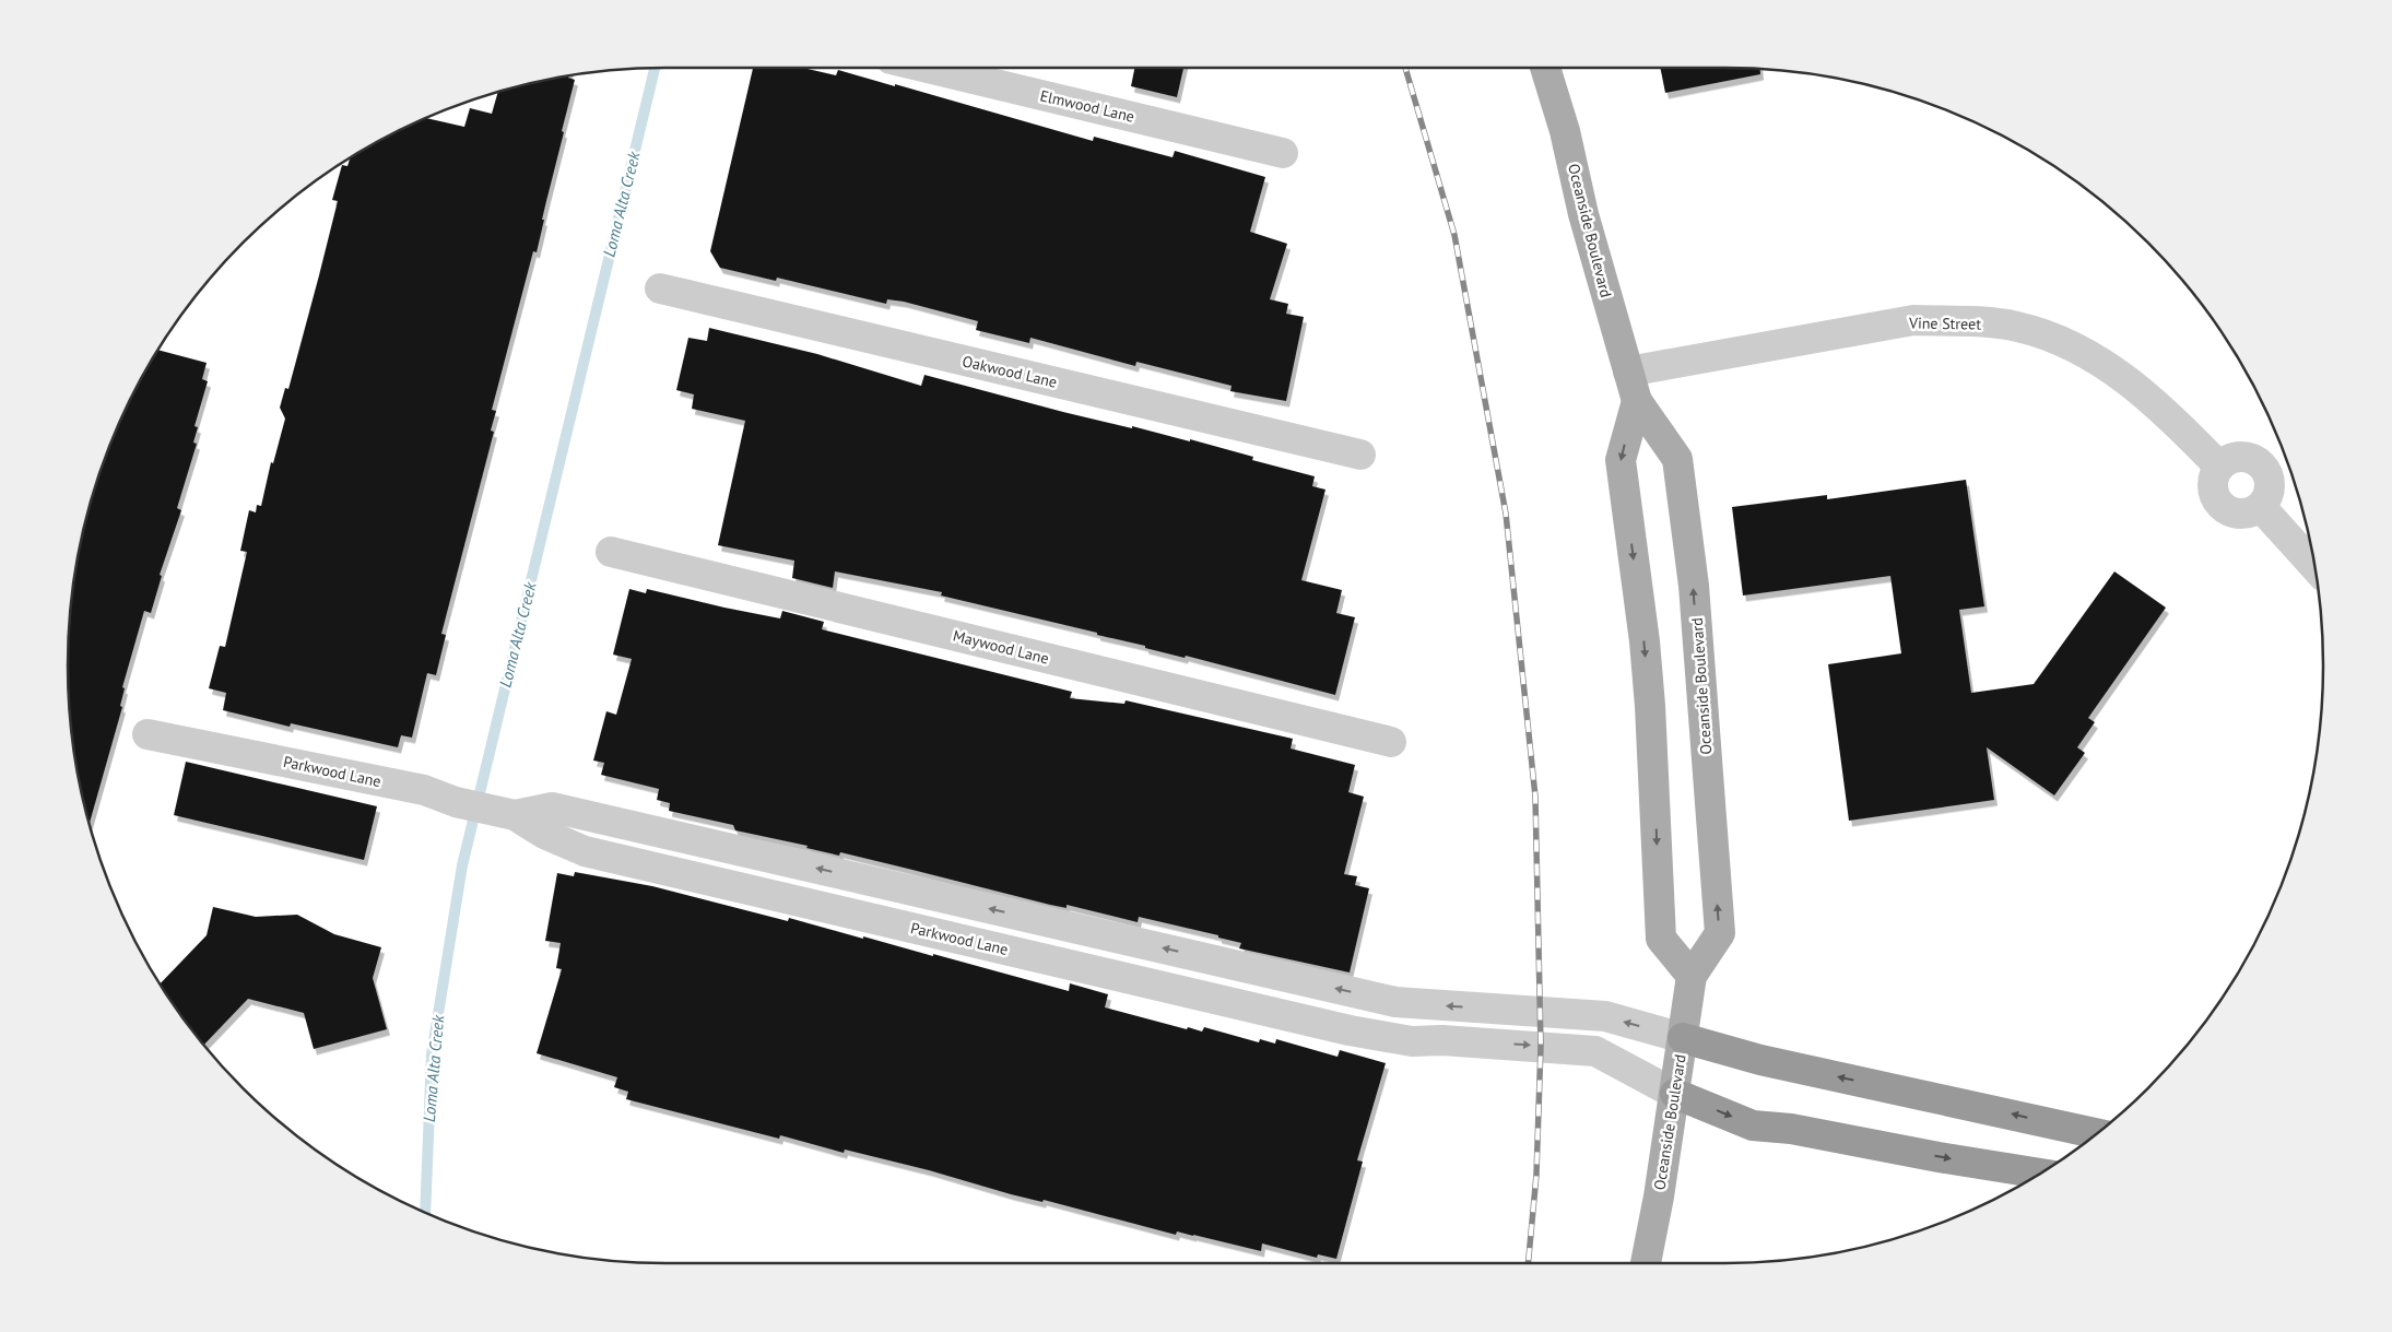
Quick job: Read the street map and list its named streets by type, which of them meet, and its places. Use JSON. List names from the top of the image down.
{
  "streets": {
    "main road": ["Oceanside Boulevard"],
    "street": [
      "Elmwood Lane",
      "Vine Street",
      "Oakwood Lane",
      "Maywood Lane",
      "Parkwood Lane"
    ]
  },
  "crossings": [
    ["Oceanside Boulevard", "Vine Street"],
    ["Oceanside Boulevard", "Parkwood Lane"]
  ],
  "water": ["Loma Alta Creek"]
}
